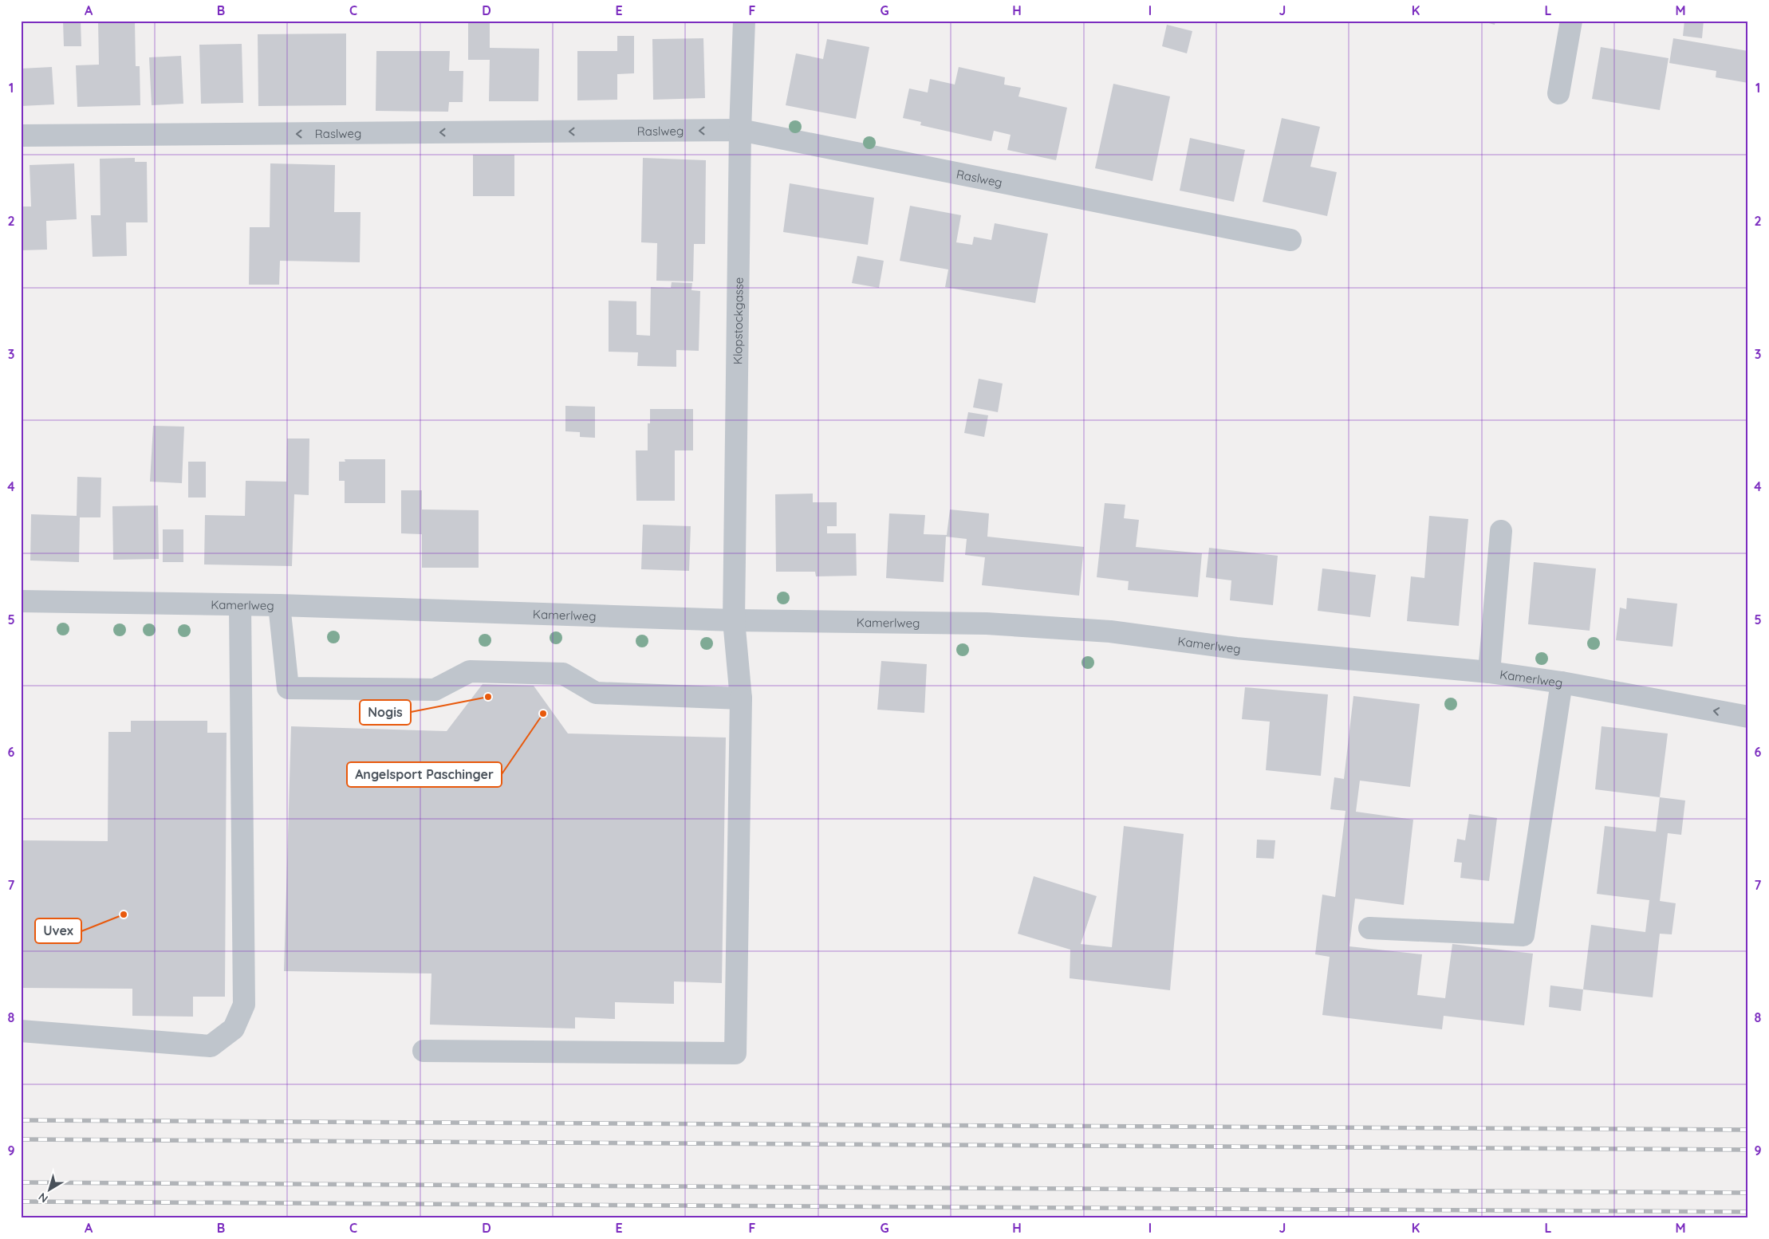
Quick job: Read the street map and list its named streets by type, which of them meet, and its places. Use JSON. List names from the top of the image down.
{
  "streets": {
    "street": ["Raslweg", "Klopstockgasse", "Kamerlweg"]
  },
  "crossings": [
    ["Raslweg", "Klopstockgasse"],
    ["Klopstockgasse", "Kamerlweg"]
  ],
  "one_way": ["Raslweg"],
  "places": ["Nogis", "Angelsport Paschinger", "Uvex"],
  "north": "bottom left",
  "grid": {
    "columns": [
      "A",
      "B",
      "C",
      "D",
      "E",
      "F",
      "G",
      "H",
      "I",
      "J",
      "K",
      "L",
      "M"
    ],
    "rows": [
      "1",
      "2",
      "3",
      "4",
      "5",
      "6",
      "7",
      "8",
      "9"
    ]
  }
}
